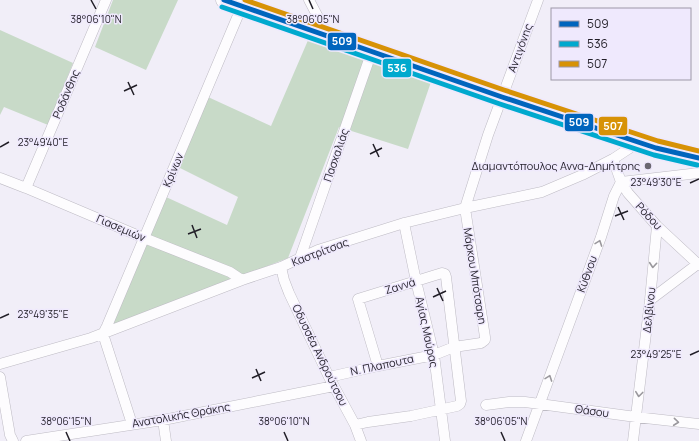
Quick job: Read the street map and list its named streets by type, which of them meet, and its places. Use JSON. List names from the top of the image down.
{
  "streets": {
    "street": [
      "Αντιγόνης",
      "Ροδάνθης",
      "Πασχαλιάς",
      "Κρίνων",
      "Ρόδου",
      "Γιασεμιών",
      "Καστρίτσας",
      "Κύθνου",
      "Μάρκου Μπότσαρη",
      "Ζαννά",
      "Δελβίνου",
      "Αγίας Μαύρας",
      "Οδυσσέα Ανδρούτσου",
      "Ν. Πλαπουτα",
      "Θάσου",
      "Ανατολικής Θράκης"
    ]
  },
  "crossings": [
    ["Αντιγόνης", "Καστρίτσας"],
    ["Αντιγόνης", "Μάρκου Μπότσαρη"],
    ["Ροδάνθης", "Γιασεμιών"],
    ["Πασχαλιάς", "Καστρίτσας"],
    ["Κρίνων", "Γιασεμιών"],
    ["Κρίνων", "Καστρίτσας"],
    ["Ρόδου", "Καστρίτσας"],
    ["Ρόδου", "Κύθνου"],
    ["Ρόδου", "Δελβίνου"],
    ["Γιασεμιών", "Καστρίτσας"],
    ["Καστρίτσας", "Μάρκου Μπότσαρη"],
    ["Καστρίτσας", "Αγίας Μαύρας"],
    ["Καστρίτσας", "Οδυσσέα Ανδρούτσου"],
    ["Κύθνου", "Θάσου"],
    ["Μάρκου Μπότσαρη", "Ν. Πλαπουτα"],
    ["Ζαννά", "Αγίας Μαύρας"],
    ["Ζαννά", "Ν. Πλαπουτα"],
    ["Δελβίνου", "Θάσου"],
    ["Αγίας Μαύρας", "Ν. Πλαπουτα"],
    ["Οδυσσέα Ανδρούτσου", "Ν. Πλαπουτα"],
    ["Οδυσσέα Ανδρούτσου", "Ανατολικής Θράκης"]
  ],
  "one_way": ["Κύθνου", "Δελβίνου"],
  "places": ["Διαμαντόπουλος Αννα-Δημήτρης"],
  "lines": ["transit line 509", "transit line 507", "transit line 536"],
  "legend": ["509", "536", "507"],
  "coordinates": [
    "38°06'10\"N",
    "38°06'05\"N",
    "23°49'40\"E",
    "23°49'30\"E",
    "23°49'35\"E",
    "23°49'25\"E",
    "38°06'15\"N"
  ]
}
